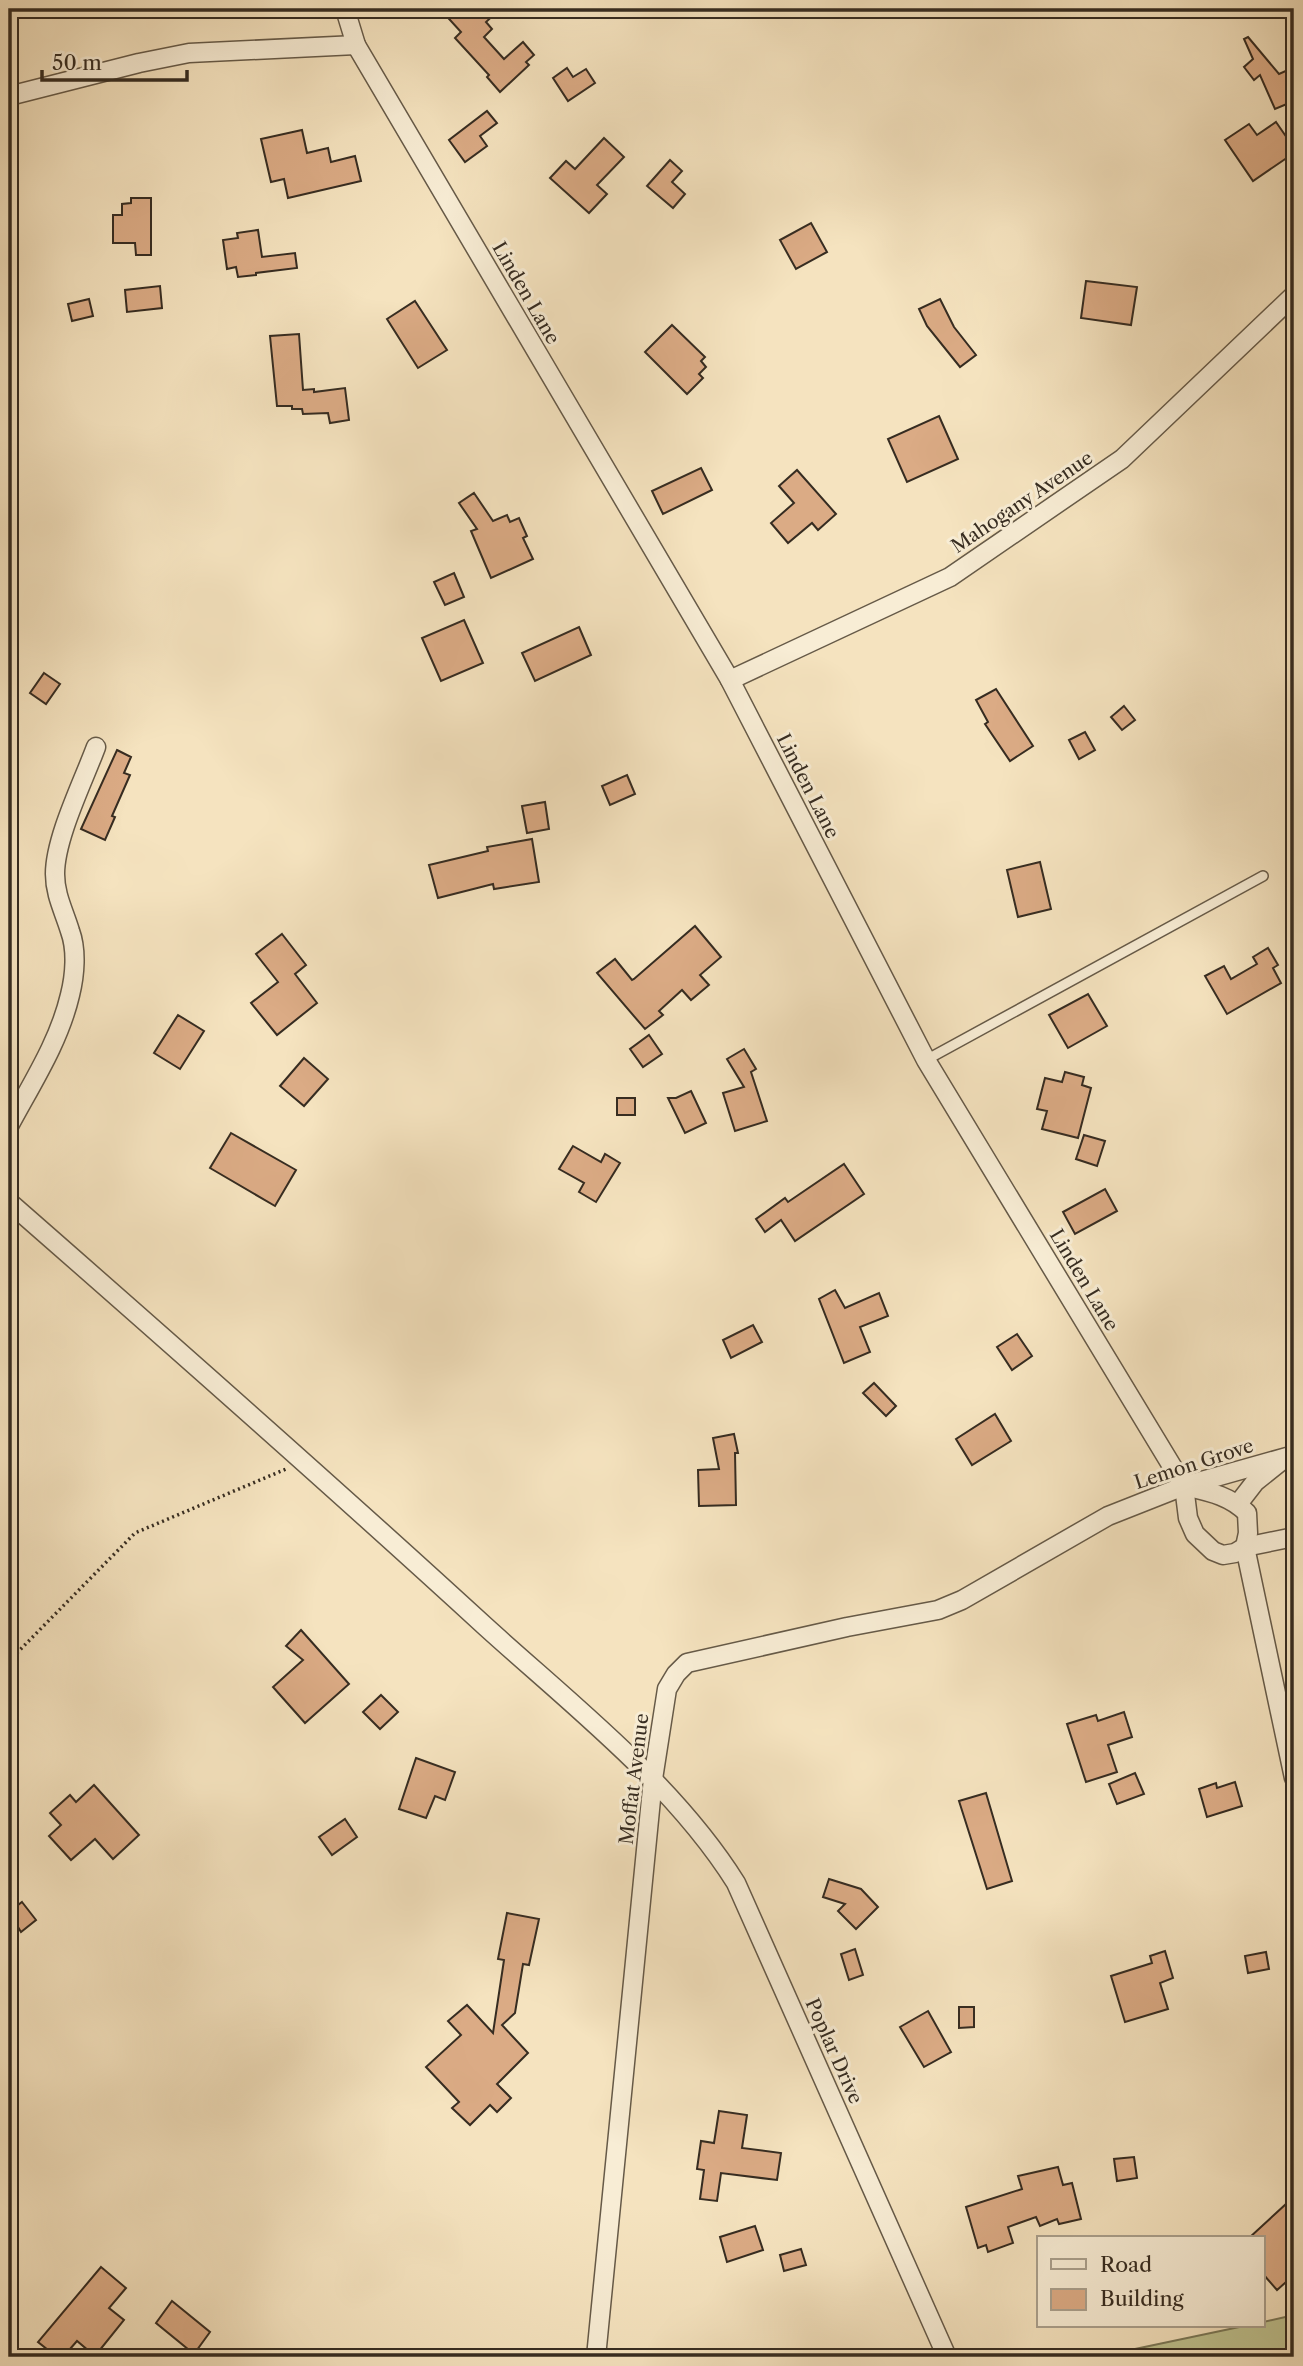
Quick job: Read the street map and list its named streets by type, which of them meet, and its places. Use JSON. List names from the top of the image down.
{
  "streets": {
    "street": [
      "Linden Lane",
      "Mahogany Avenue",
      "Lemon Grove",
      "Moffat Avenue",
      "Poplar Drive"
    ]
  },
  "crossings": [
    ["Linden Lane", "Mahogany Avenue"],
    ["Linden Lane", "Lemon Grove"],
    ["Lemon Grove", "Moffat Avenue"],
    ["Moffat Avenue", "Poplar Drive"]
  ],
  "legend": ["Road", "Building"],
  "scale_bar": "50 m"
}
